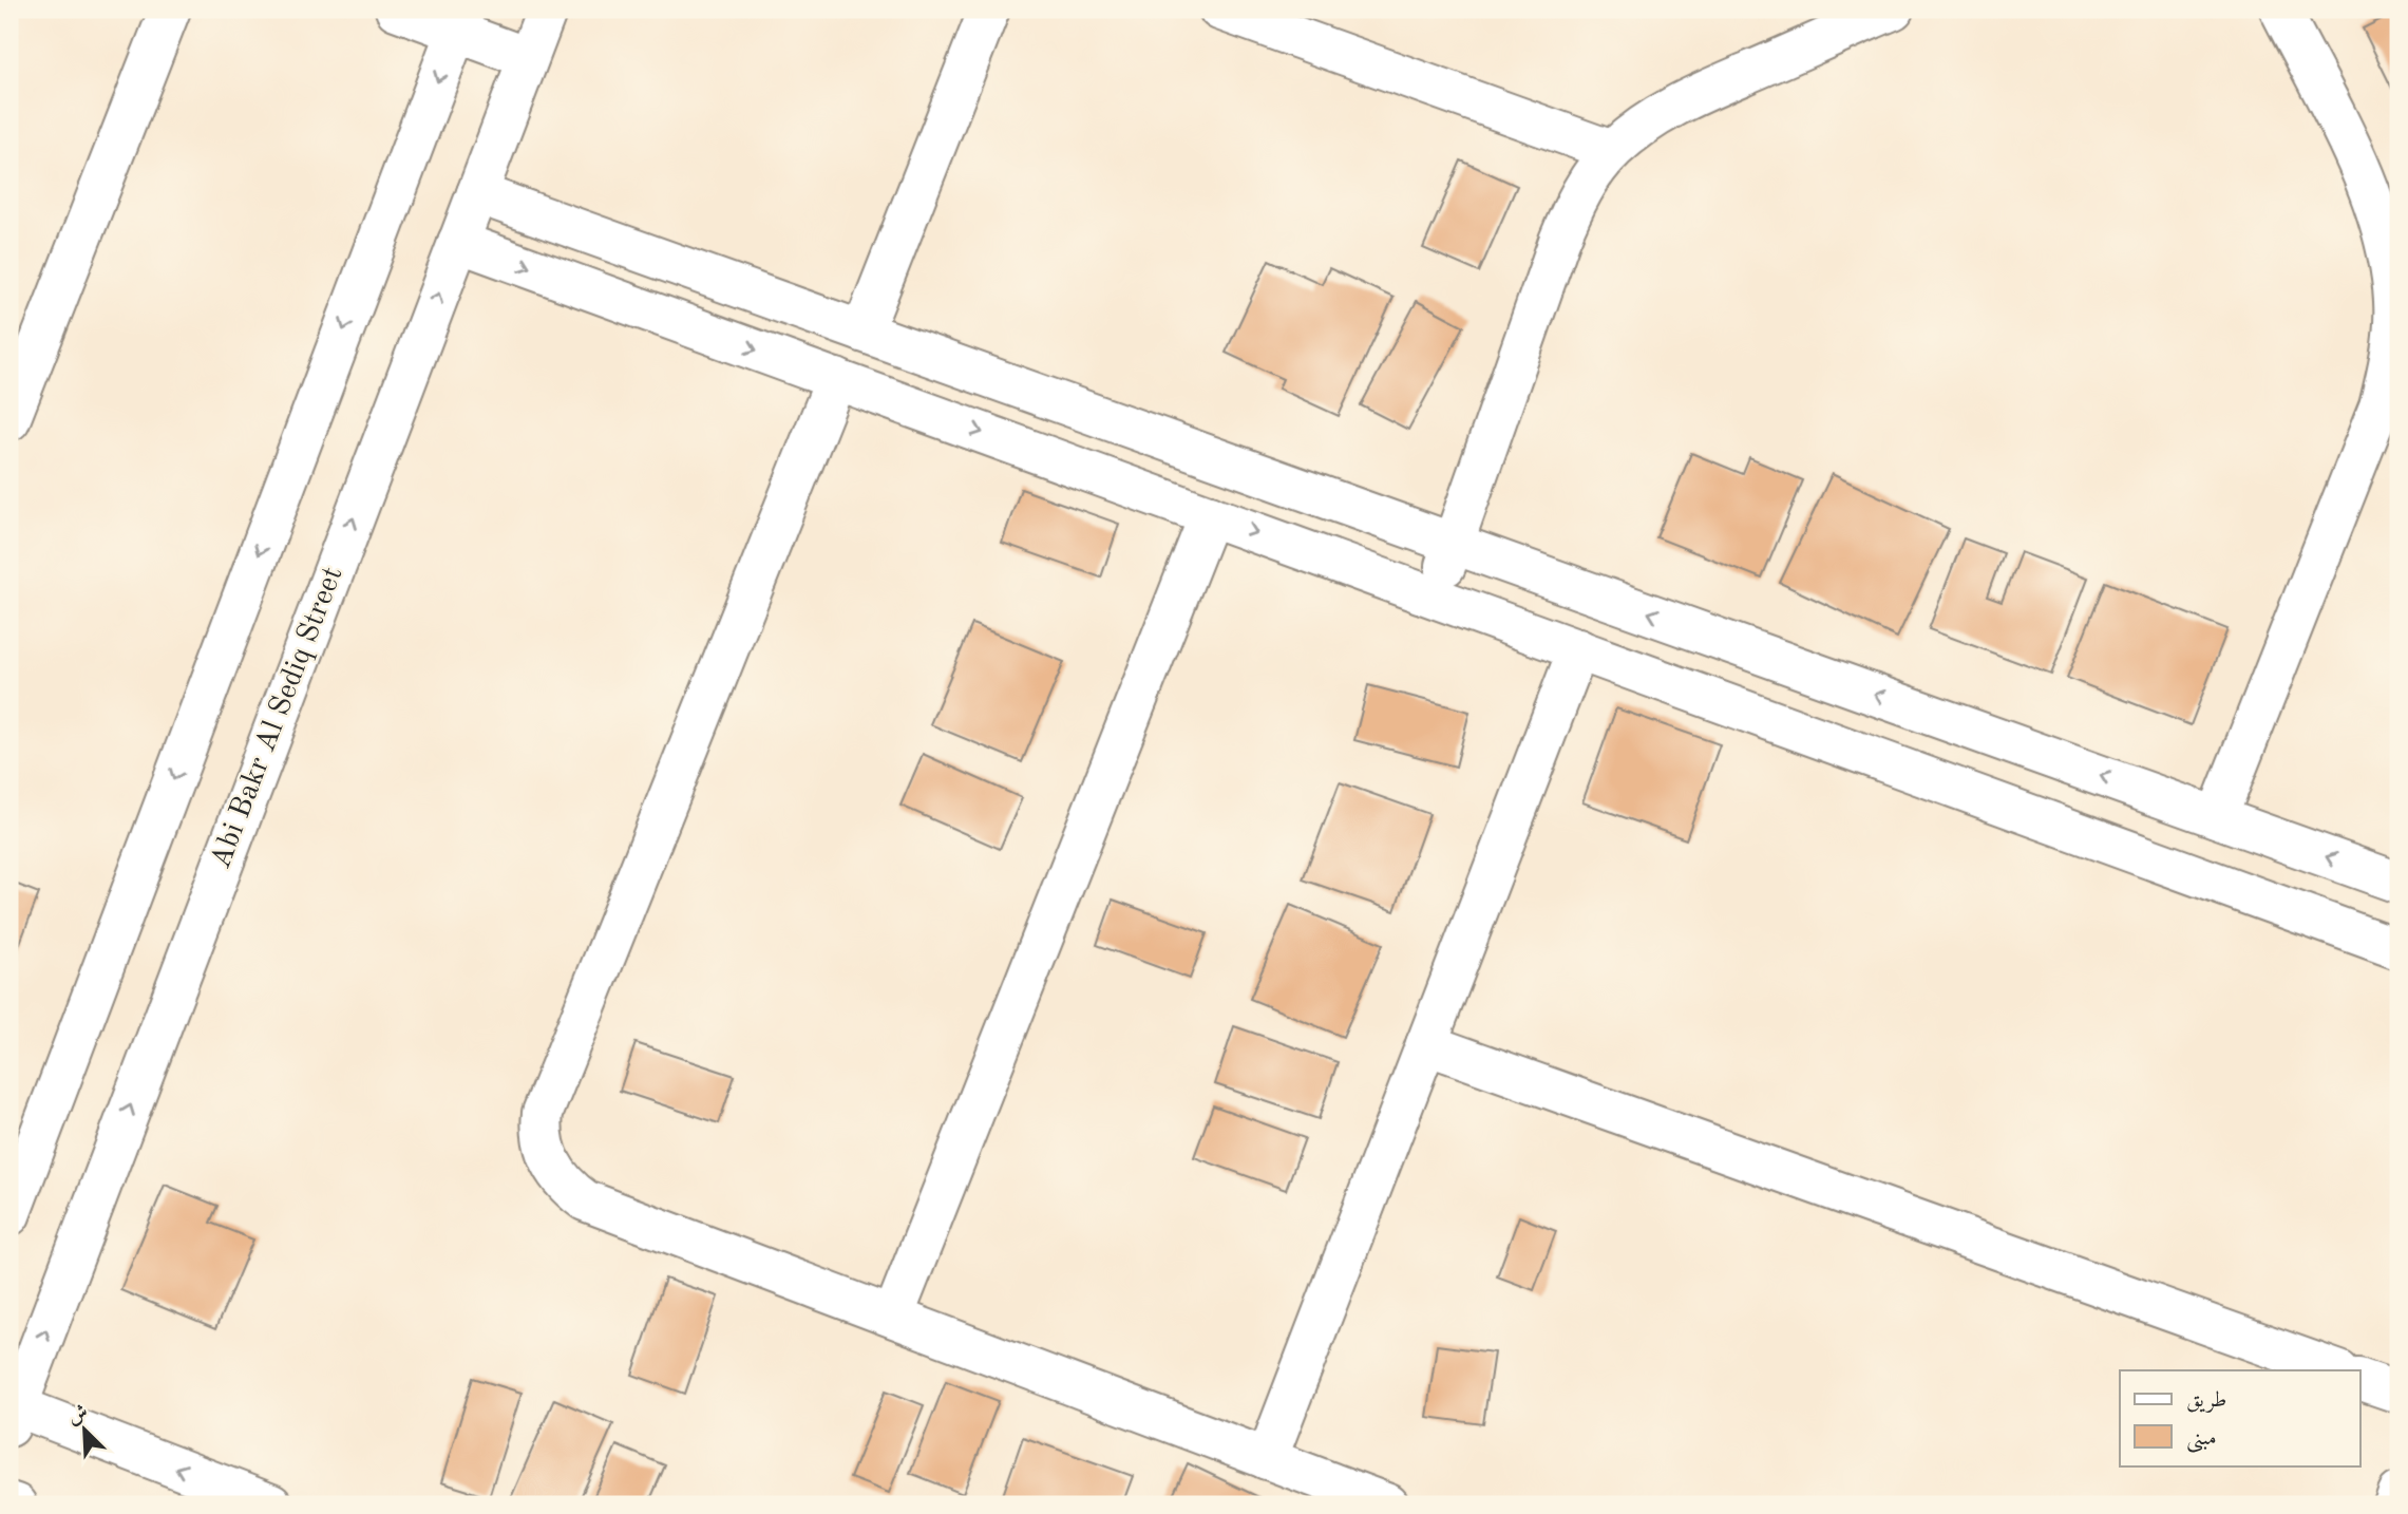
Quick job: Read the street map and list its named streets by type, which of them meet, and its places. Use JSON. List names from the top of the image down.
{
  "streets": {
    "street": ["Abi Bakr Al Sediq Street"]
  },
  "legend": ["طريق", "مبنى"],
  "north": "top left"
}
